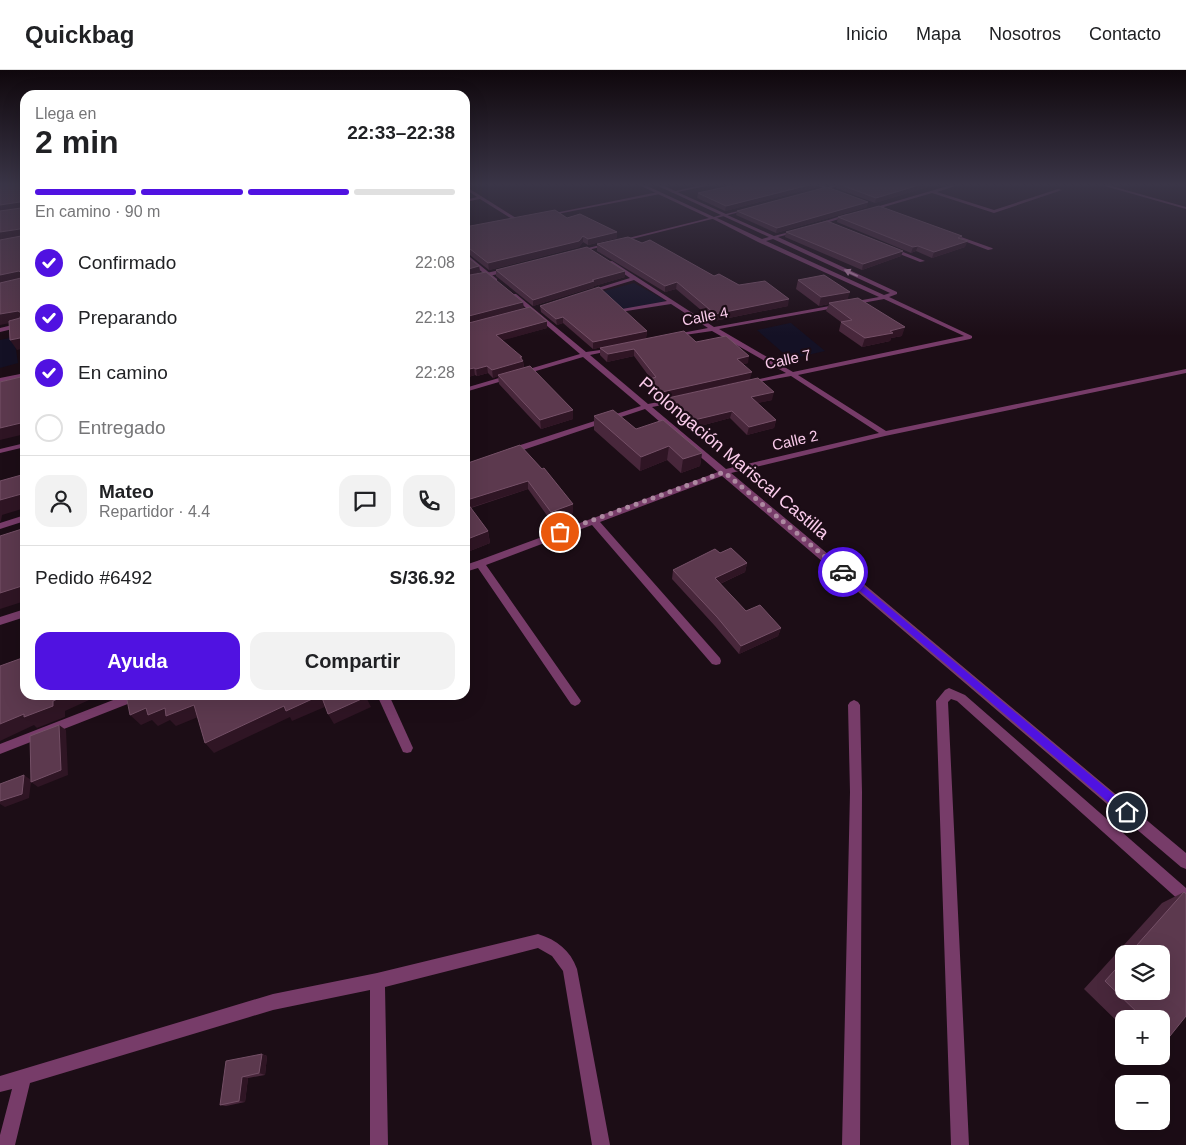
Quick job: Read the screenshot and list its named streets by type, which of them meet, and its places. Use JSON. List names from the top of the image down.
{
  "streets": {
    "street": [
      "Calle 4",
      "Calle 7",
      "Calle 2",
      "Prolongación Mariscal Castilla"
    ]
  },
  "crossings": [
    ["Calle 4", "Calle 7"],
    ["Calle 2", "Prolongación Mariscal Castilla"]
  ],
  "page": {
    "header": "Quickbag",
    "nav": [
      "Inicio",
      "Mapa",
      "Nosotros",
      "Contacto"
    ],
    "heading": ["2 min", "Llega en", "22:33–22:38"],
    "panel": [
      "Mateo",
      "Repartidor · 4.4",
      "Pedido #6492",
      "S/36.92"
    ],
    "bar": "En camino · 90 m",
    "list": [
      ["Confirmado", "22:08"],
      ["Preparando", "22:13"],
      ["En camino", "22:28"],
      "Entregado"
    ],
    "buttons": ["Ayuda", "Compartir"],
    "map_buttons": ["+", "−"]
  }
}
